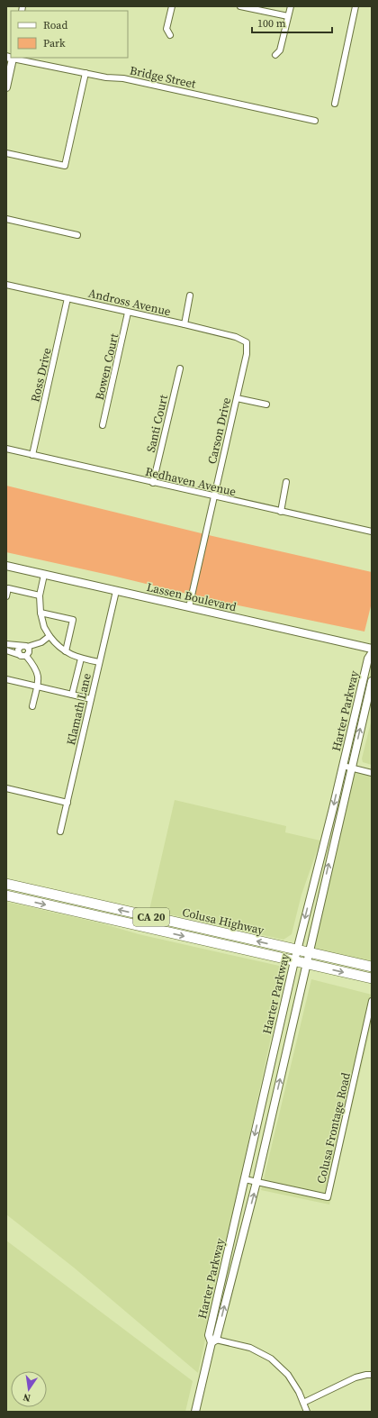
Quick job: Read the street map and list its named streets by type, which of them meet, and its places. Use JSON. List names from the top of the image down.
{
  "streets": {
    "highway": ["CA 20", "Colusa Highway"],
    "street": [
      "Bridge Street",
      "Andross Avenue",
      "Bowen Court",
      "Ross Drive",
      "Santi Court",
      "Carson Drive",
      "Redhaven Avenue",
      "Lassen Boulevard",
      "Klamath Lane",
      "Harter Parkway",
      "Colusa Frontage Road"
    ]
  },
  "crossings": [
    ["Andross Avenue", "Bowen Court"],
    ["Andross Avenue", "Ross Drive"],
    ["Andross Avenue", "Carson Drive"],
    ["Ross Drive", "Redhaven Avenue"],
    ["Santi Court", "Redhaven Avenue"],
    ["Carson Drive", "Redhaven Avenue"],
    ["Carson Drive", "Lassen Boulevard"],
    ["Lassen Boulevard", "Klamath Lane"],
    ["Harter Parkway", "CA 20"],
    ["Harter Parkway", "Colusa Highway"],
    ["Harter Parkway", "Colusa Frontage Road"],
    ["CA 20", "Colusa Highway"]
  ],
  "legend": ["Road", "Park"],
  "scale_bar": "100 m",
  "north": "bottom"
}
